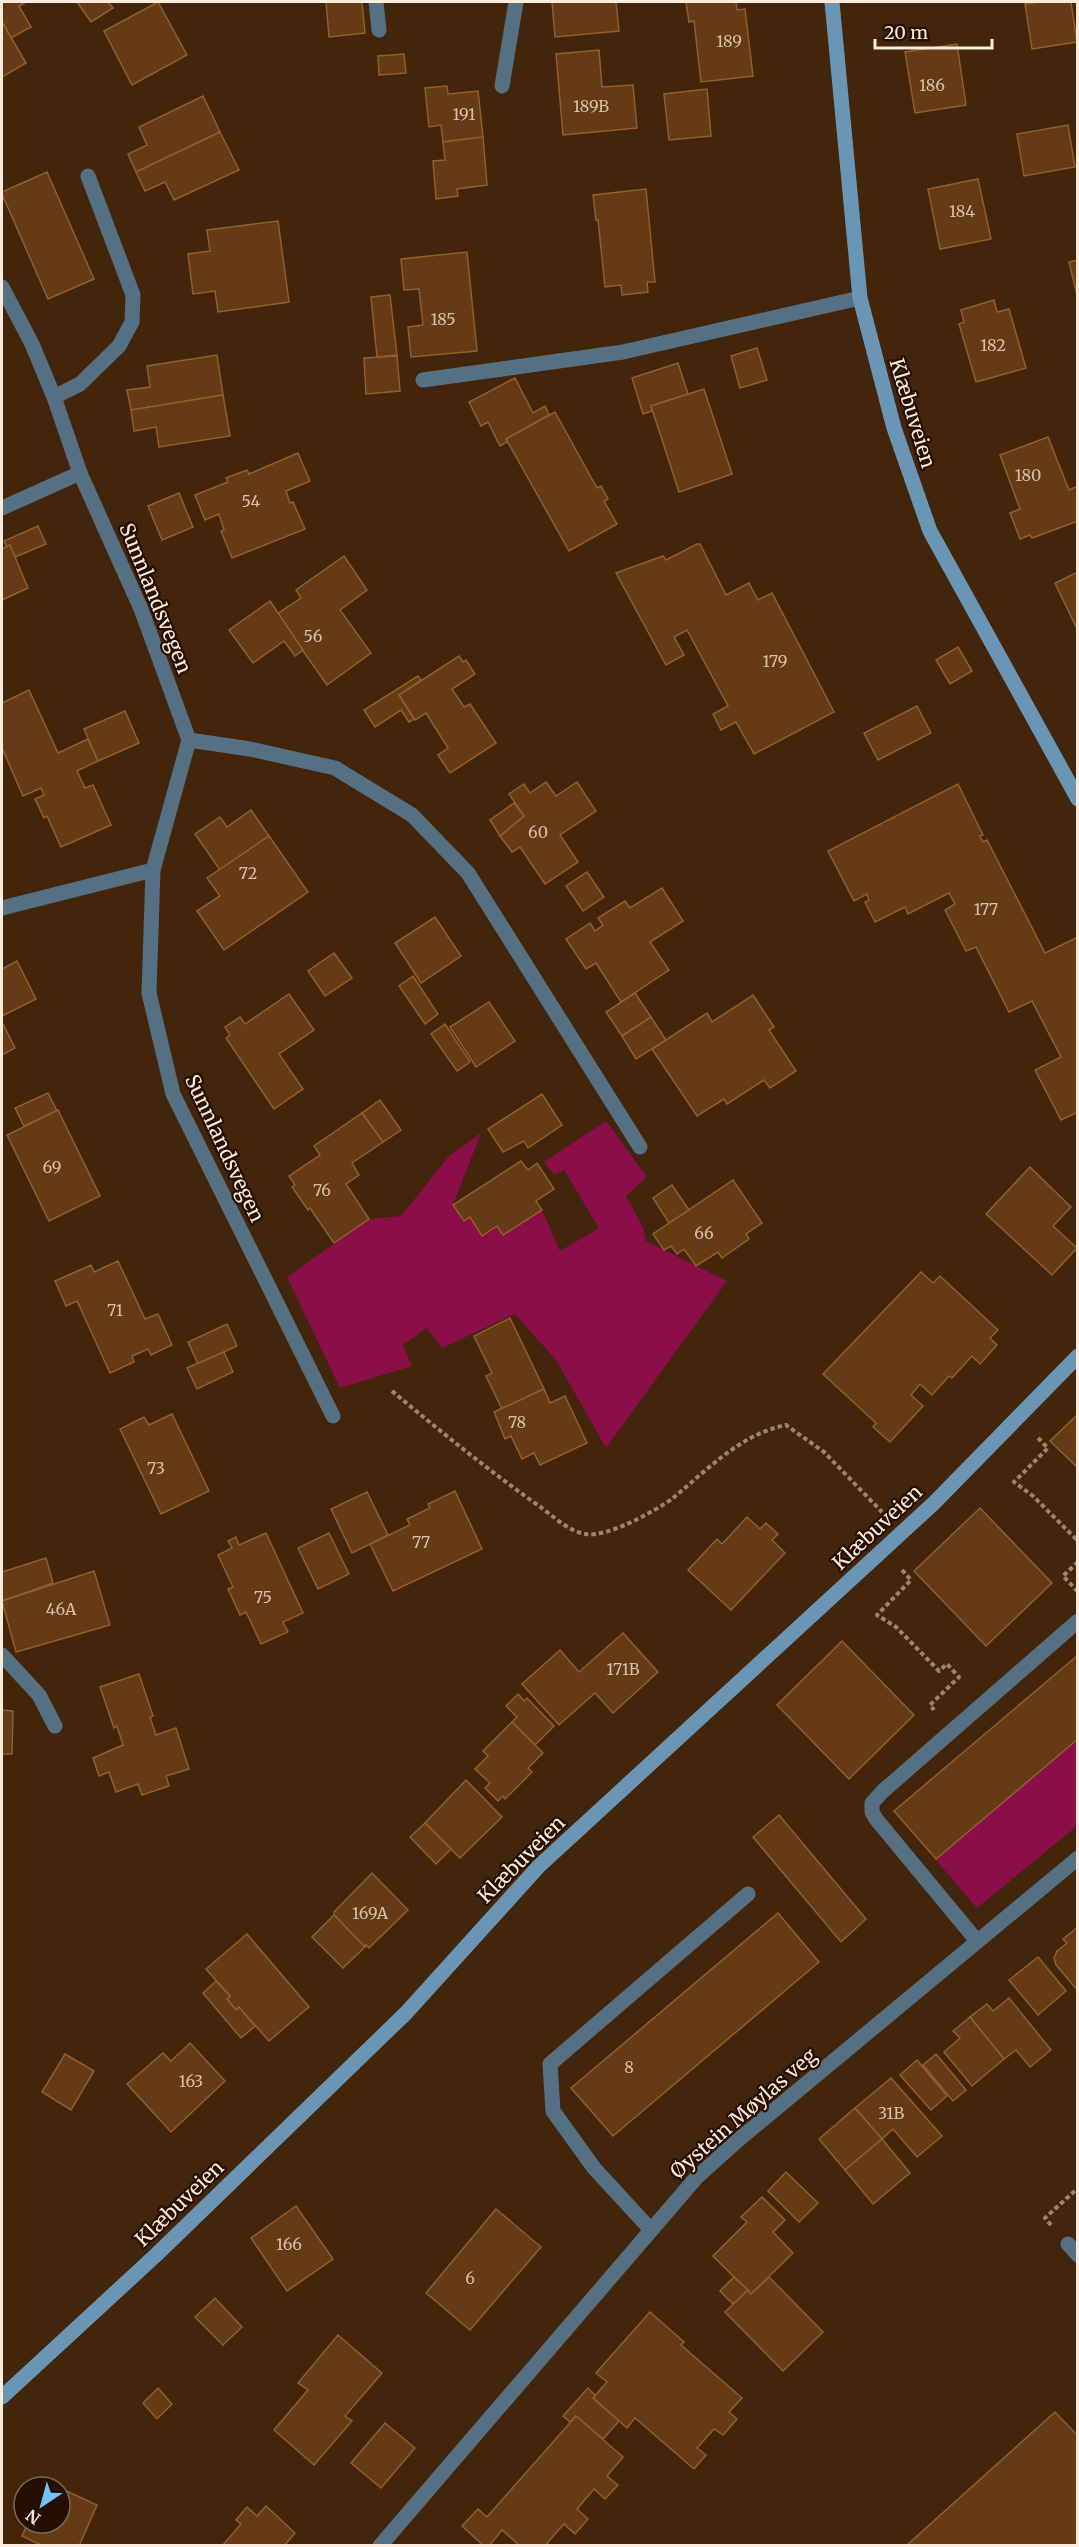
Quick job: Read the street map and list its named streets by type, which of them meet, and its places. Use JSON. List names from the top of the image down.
{
  "streets": {
    "street": ["Klæbuveien", "Sunnlandsvegen", "Øystein Møylas veg"]
  },
  "house_numbers": [
    "189",
    "186",
    "189B",
    "191",
    "184",
    "185",
    "182",
    "180",
    "54",
    "56",
    "179",
    "60",
    "72",
    "177",
    "69",
    "76",
    "66",
    "71",
    "78",
    "73",
    "77",
    "75",
    "46A",
    "171B",
    "169A",
    "8",
    "163",
    "31B",
    "166",
    "6"
  ],
  "scale_bar": "20 m",
  "north": "bottom left"
}
